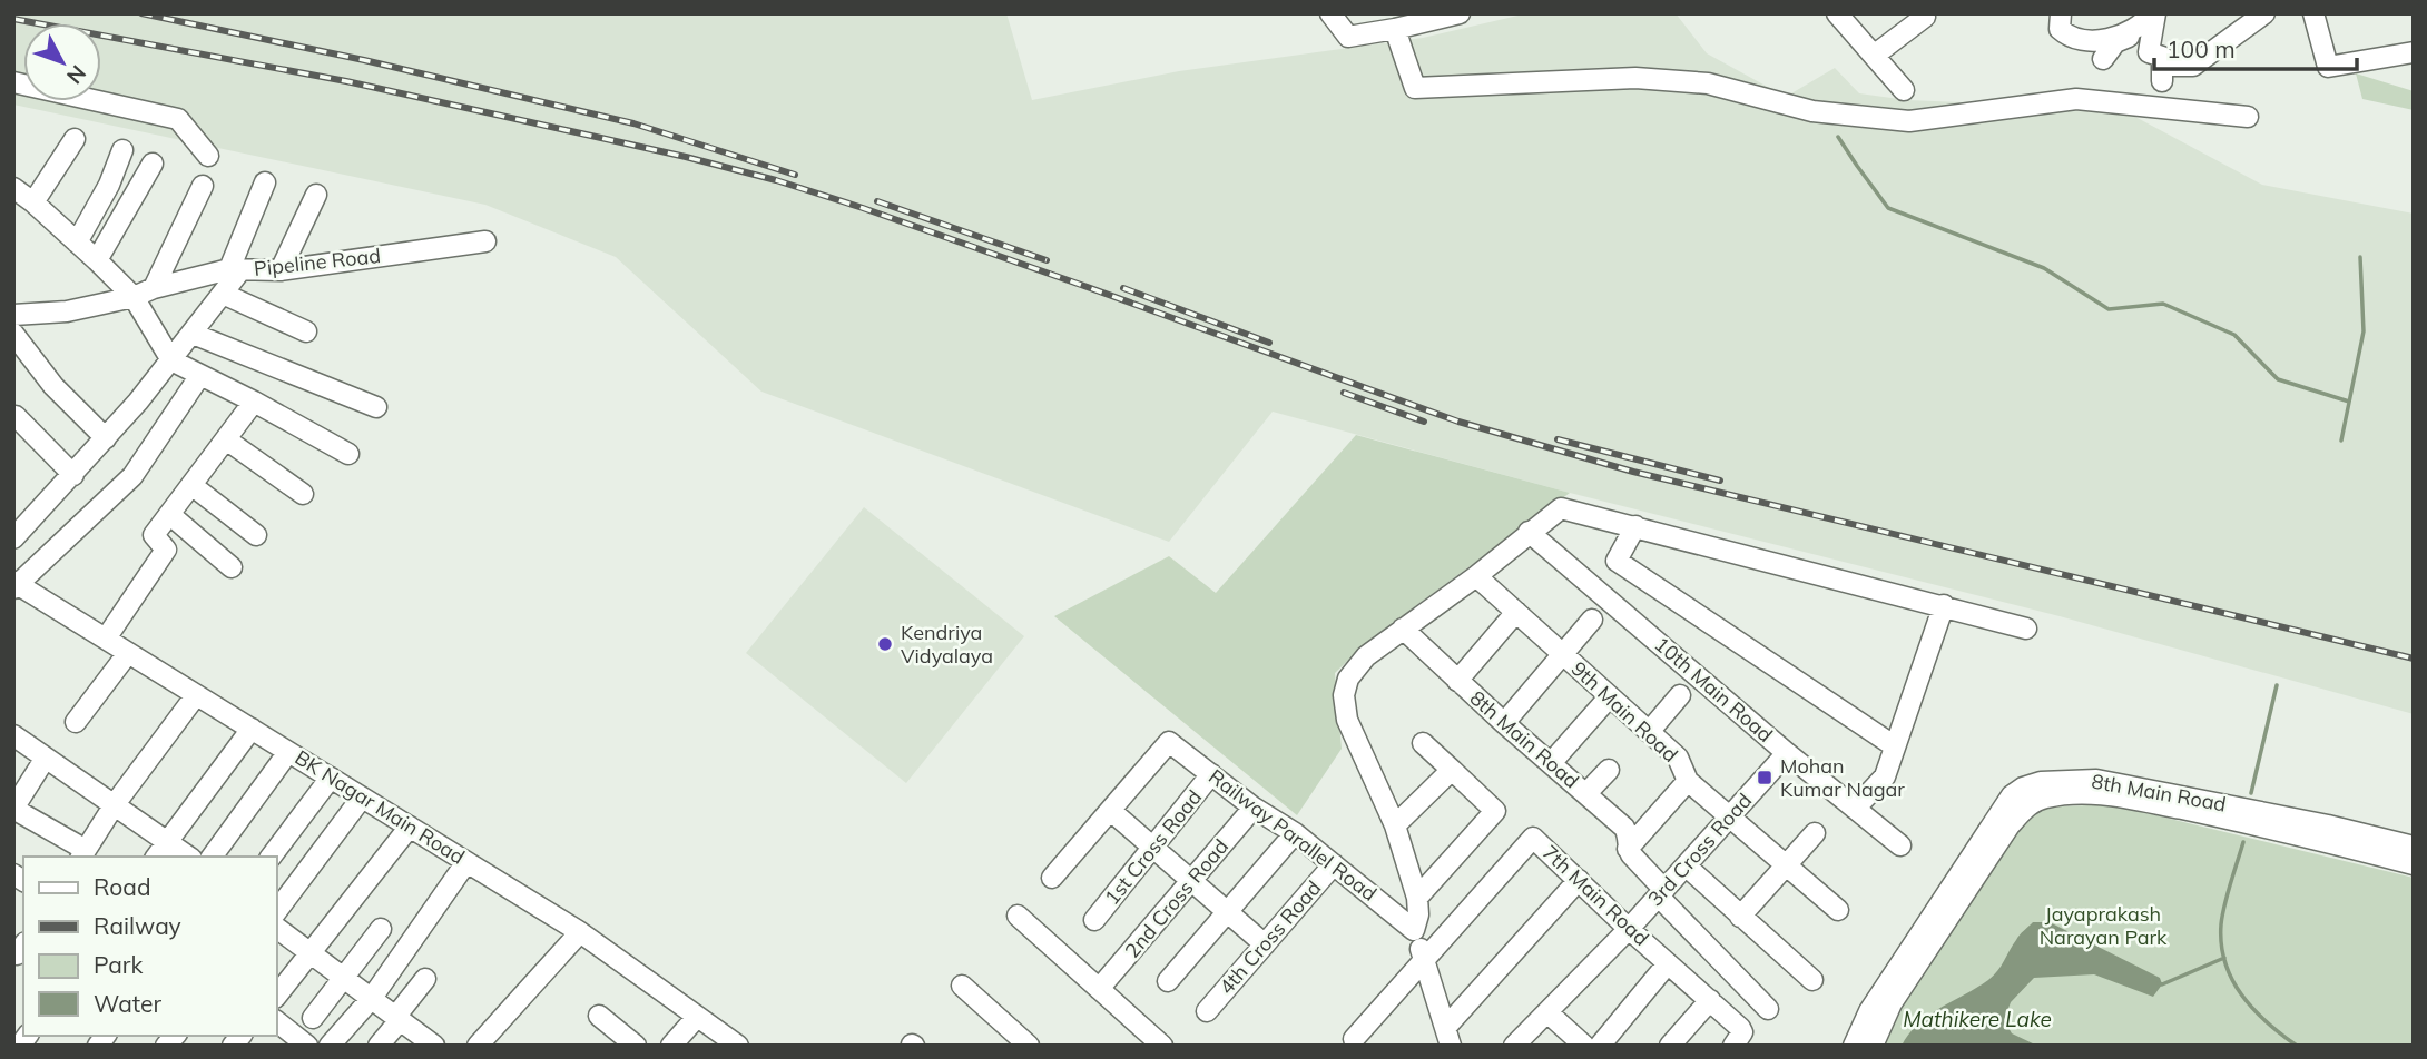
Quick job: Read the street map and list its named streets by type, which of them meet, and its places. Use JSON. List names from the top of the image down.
{
  "streets": {
    "street": [
      "Pipeline Road",
      "10th Main Road",
      "9th Main Road",
      "8th Main Road",
      "BK Nagar Main Road",
      "Railway Parallel Road",
      "1st Cross Road",
      "3rd Cross Road",
      "7th Main Road",
      "2nd Cross Road",
      "4th Cross Road"
    ]
  },
  "crossings": [
    ["10th Main Road", "3rd Cross Road"],
    ["9th Main Road", "3rd Cross Road"],
    ["8th Main Road", "3rd Cross Road"],
    ["Railway Parallel Road", "1st Cross Road"],
    ["Railway Parallel Road", "2nd Cross Road"],
    ["Railway Parallel Road", "4th Cross Road"],
    ["3rd Cross Road", "7th Main Road"]
  ],
  "water": ["Mathikere Lake"],
  "parks": ["Jayaprakash Narayan Park"],
  "places": {
    "other": ["Kendriya Vidyalaya"],
    "transit": ["Mohan Kumar Nagar"]
  },
  "legend": [
    "Road",
    "Railway",
    "Park",
    "Water"
  ],
  "scale_bar": "100 m",
  "north": "bottom right"
}
